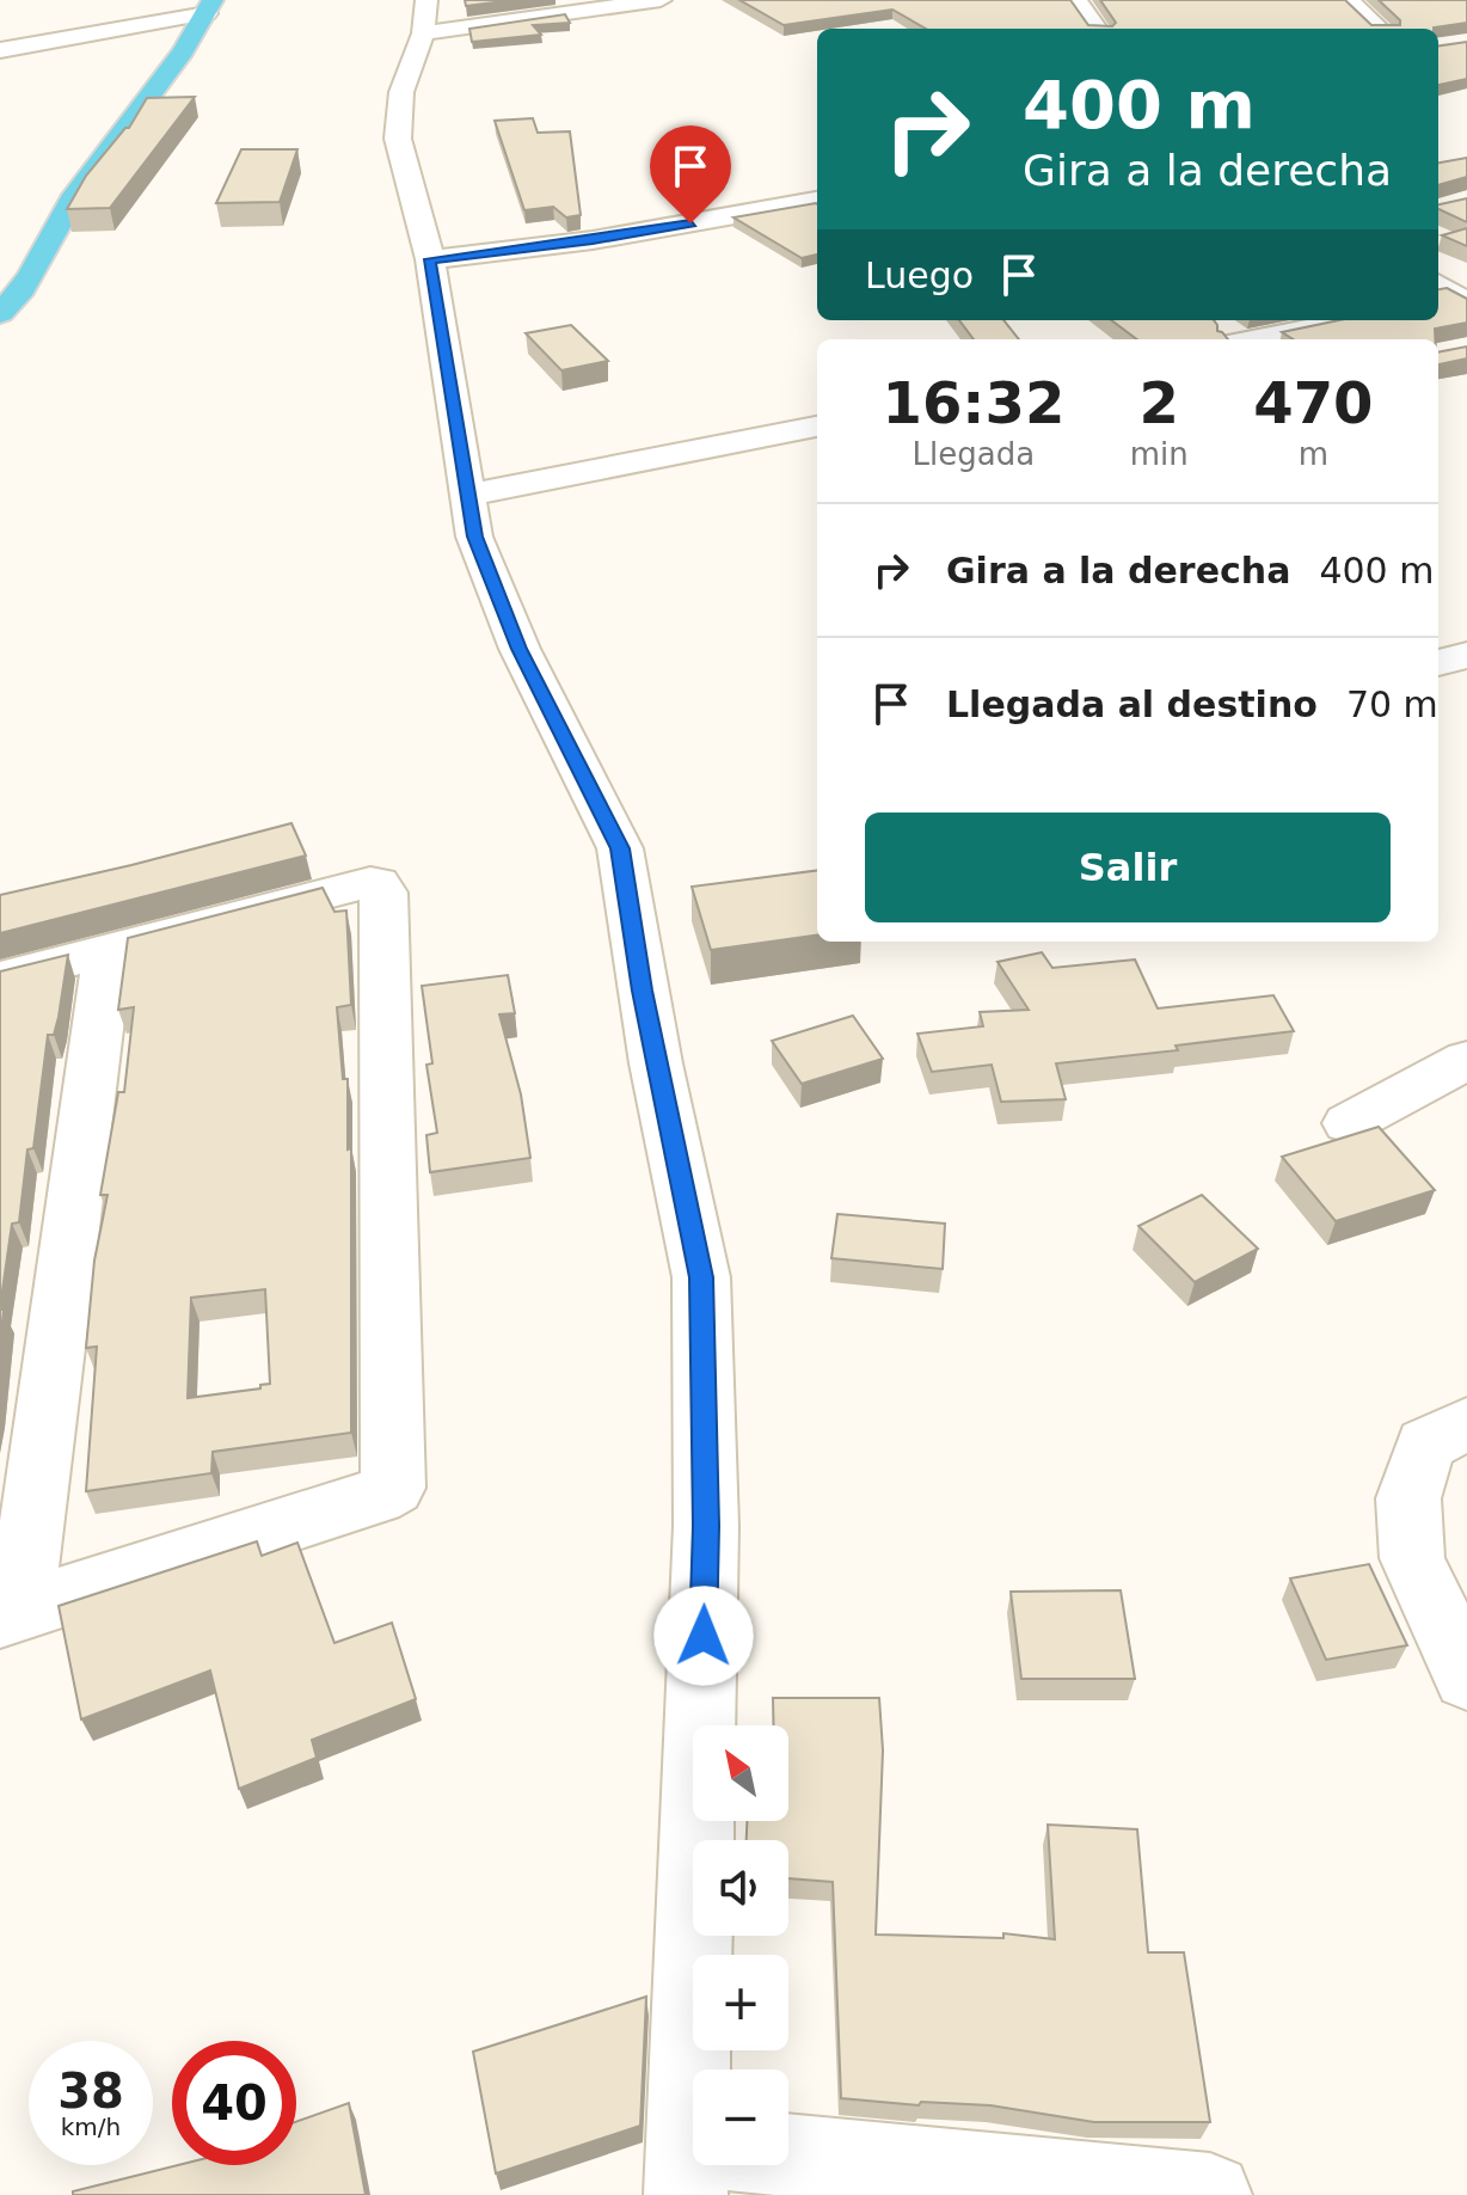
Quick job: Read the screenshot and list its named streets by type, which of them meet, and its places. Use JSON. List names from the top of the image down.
{
  "north": "top left",
  "page": {
    "turn": ["400 m", "Gira a la derecha"],
    "then": "Luego",
    "eta": [
      "16:32",
      "Llegada",
      "2",
      "min",
      "470",
      "m"
    ],
    "list": [
      {
        "name": "Gira a la derecha",
        "value": "400 m"
      },
      {
        "name": "Llegada al destino",
        "value": "70 m"
      }
    ],
    "buttons": "Salir",
    "map_buttons": ["+", "−"],
    "speed": "38 km/h",
    "limit": "40"
  }
}
